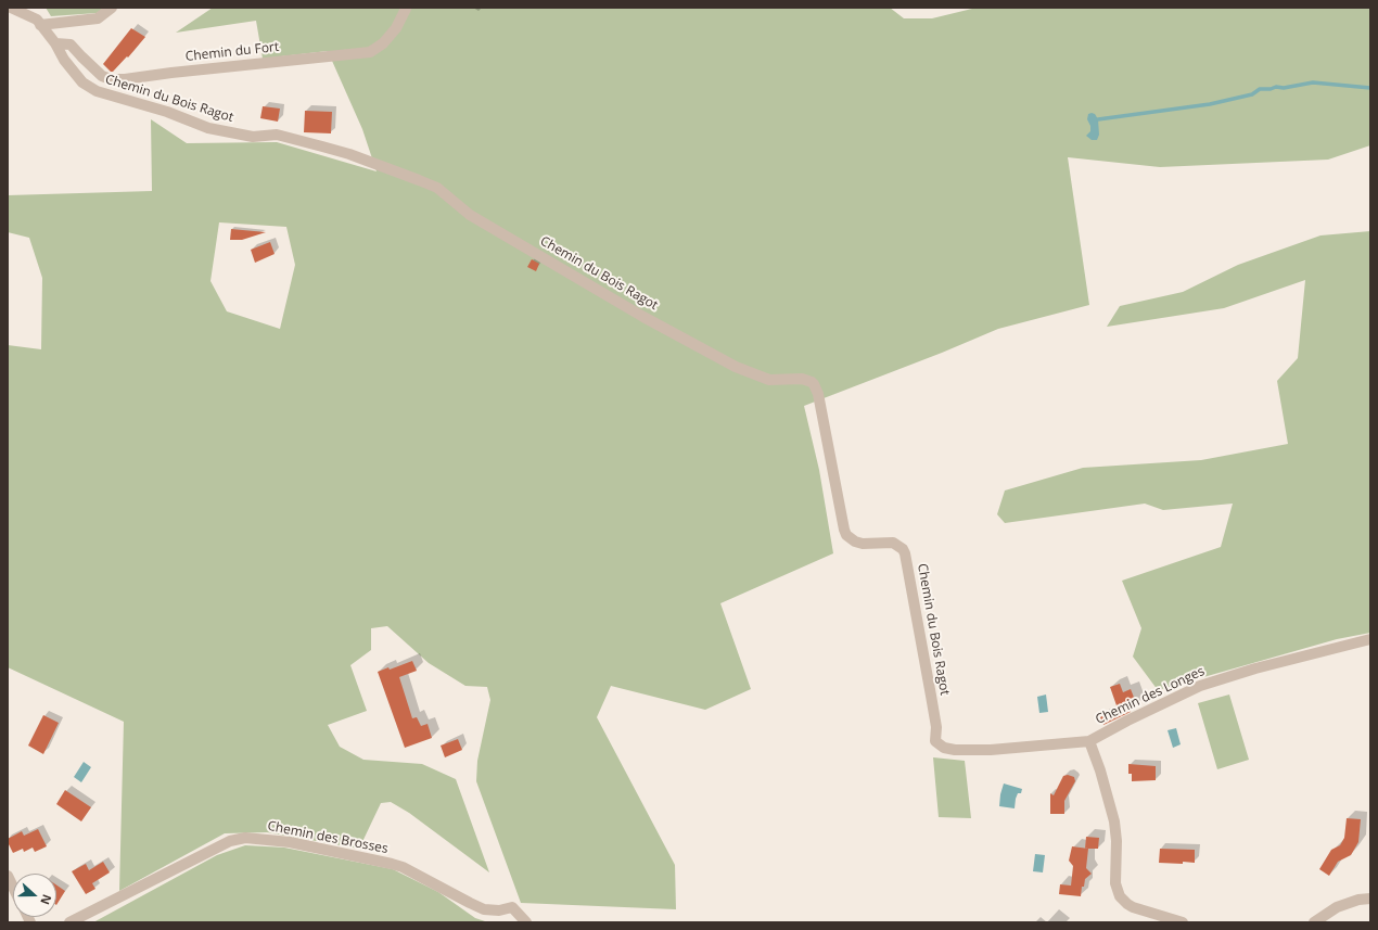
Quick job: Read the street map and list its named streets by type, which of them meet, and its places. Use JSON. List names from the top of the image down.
{
  "streets": {
    "street": [
      "Chemin du Fort",
      "Chemin du Bois Ragot",
      "Chemin des Longes",
      "Chemin des Brosses"
    ]
  },
  "crossings": [
    ["Chemin du Fort", "Chemin du Bois Ragot"],
    ["Chemin du Bois Ragot", "Chemin des Longes"]
  ],
  "north": "right"
}
